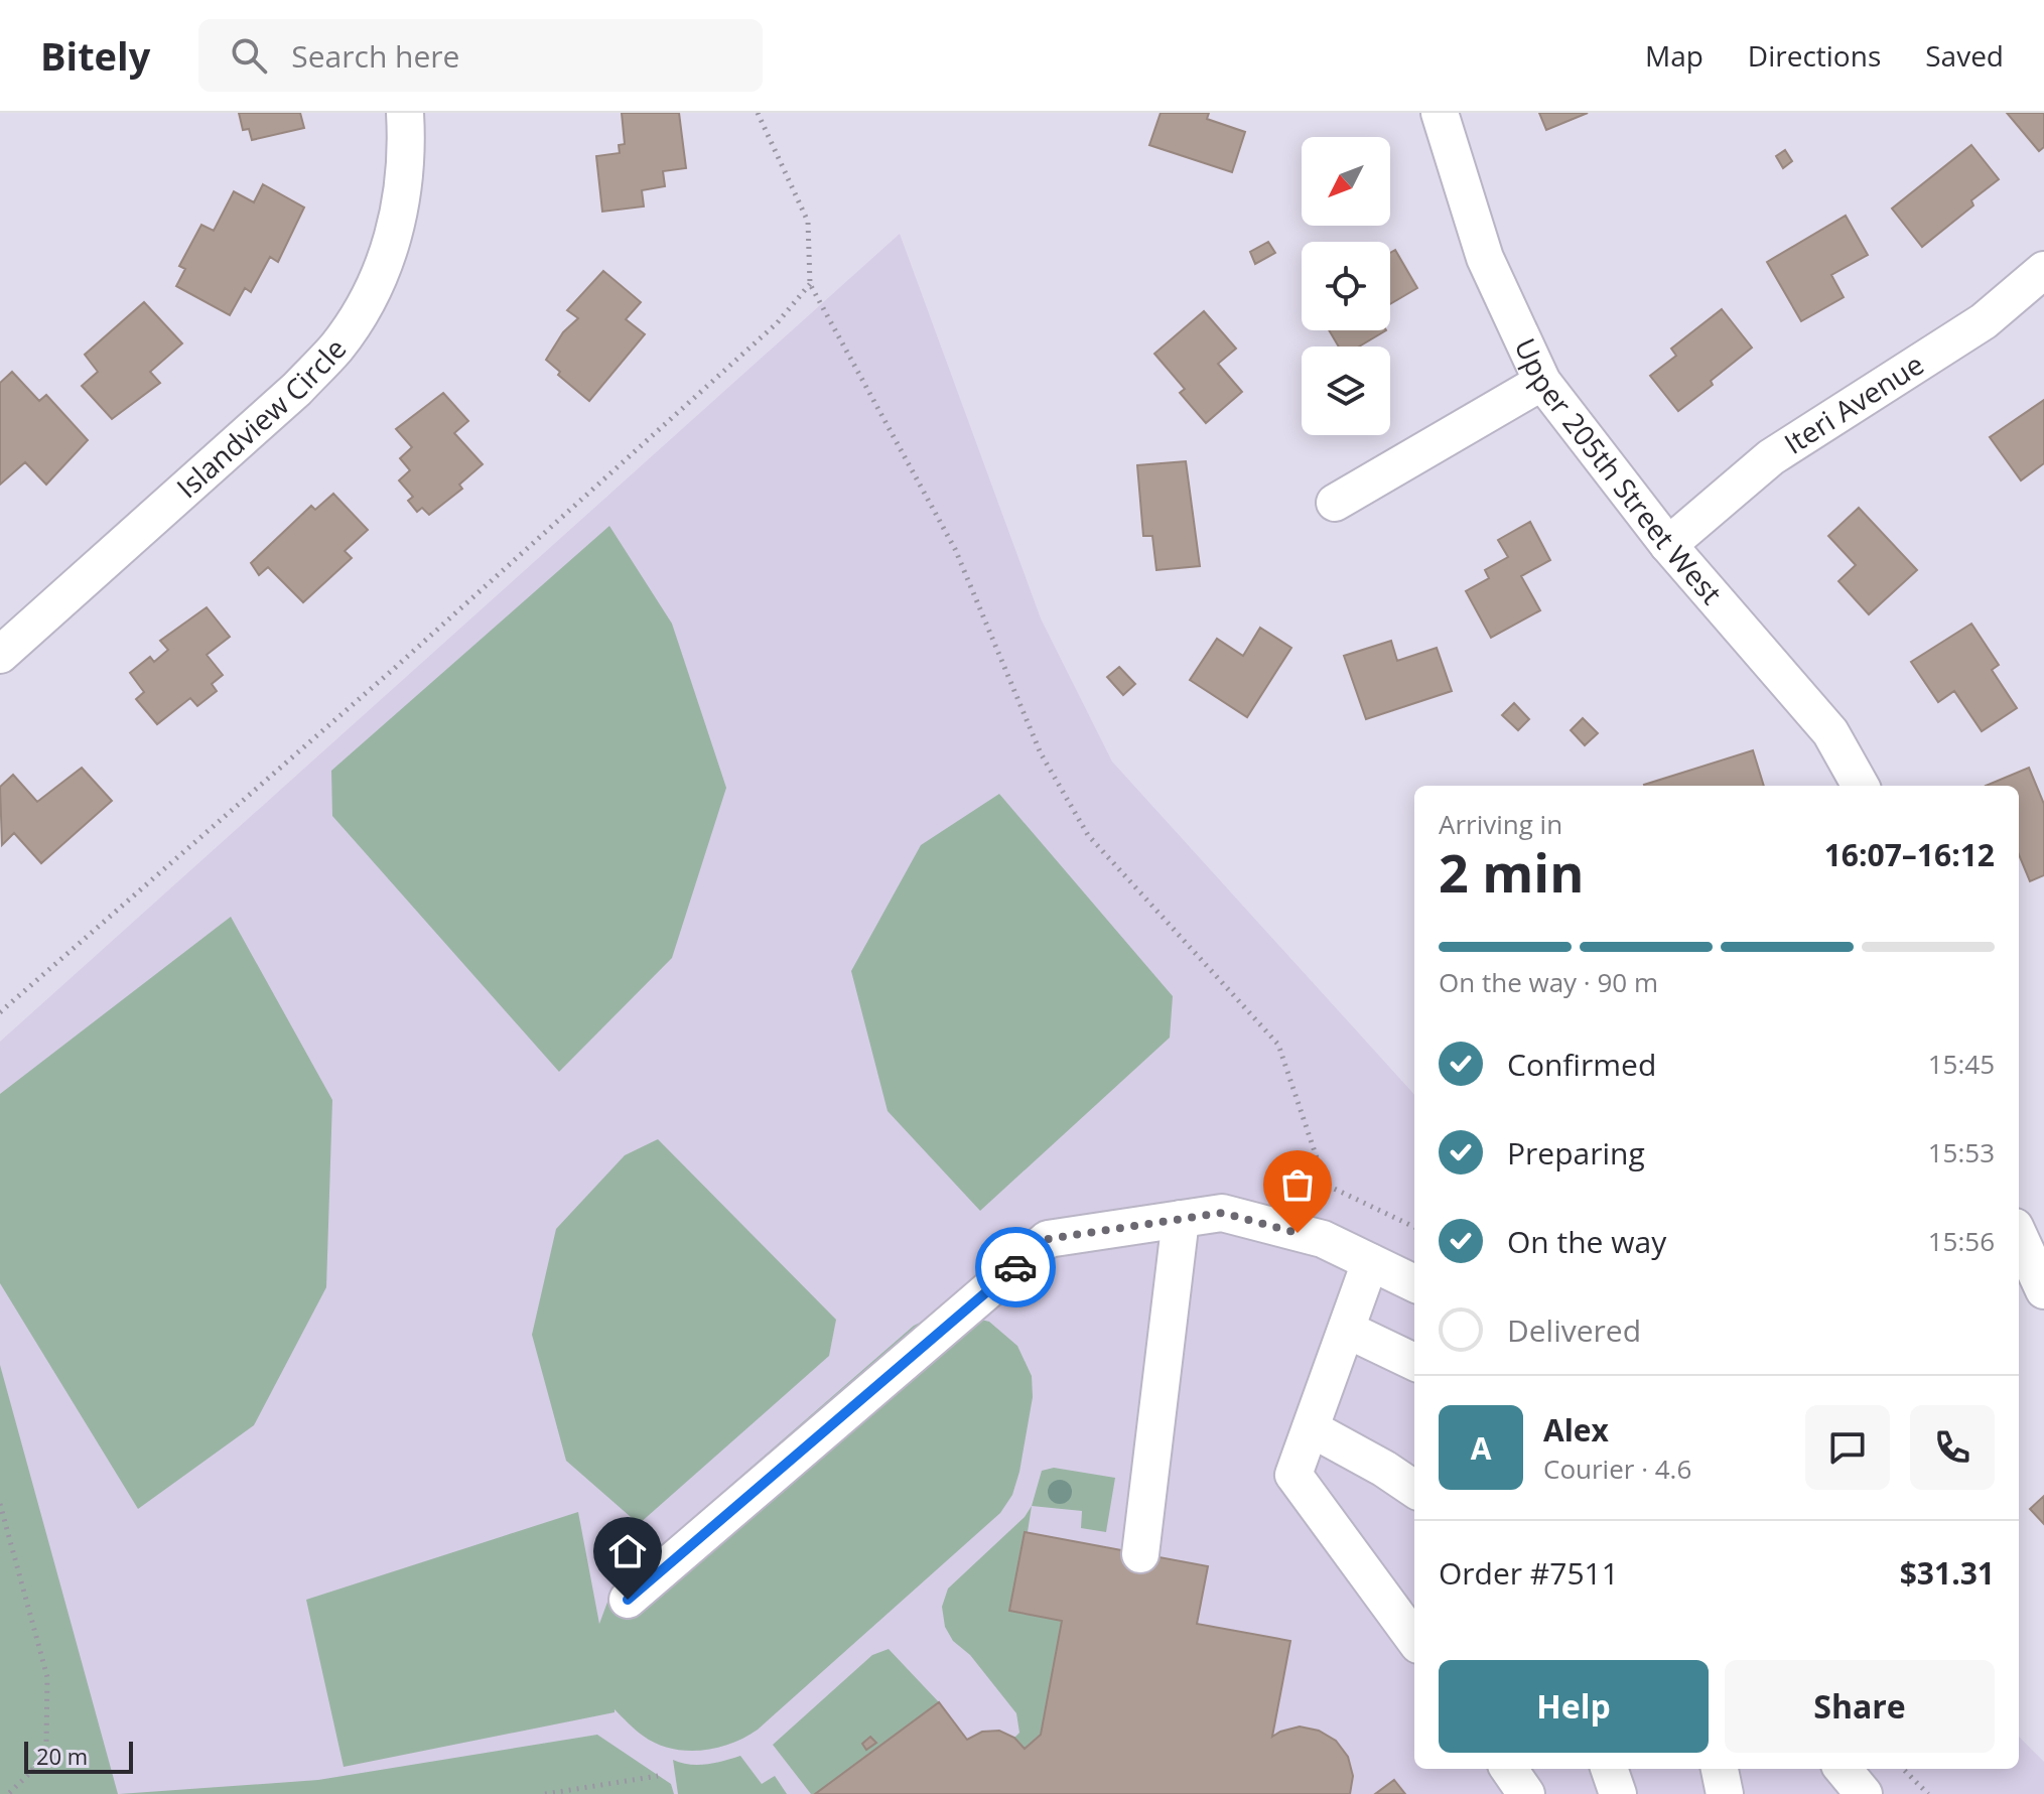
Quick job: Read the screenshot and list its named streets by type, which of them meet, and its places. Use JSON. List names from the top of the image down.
{
  "streets": {
    "street": ["Iteri Avenue", "Islandview Circle", "Upper 205th Street West"]
  },
  "crossings": [
    ["Iteri Avenue", "Upper 205th Street West"]
  ],
  "scale_bar": "20 m",
  "north": "bottom left",
  "page": {
    "header": "Bitely",
    "search": "Search here",
    "nav": ["Map", "Directions", "Saved"],
    "heading": ["2 min", "Arriving in", "16:07–16:12"],
    "panel": [
      "Alex",
      "Courier · 4.6",
      "Order #7511",
      "$31.31"
    ],
    "bar": "On the way · 90 m",
    "list": [
      ["Confirmed", "15:45"],
      ["Preparing", "15:53"],
      ["On the way", "15:56"],
      "Delivered"
    ],
    "round": "A",
    "buttons": ["Help", "Share"],
    "scale": "20 m"
  }
}
